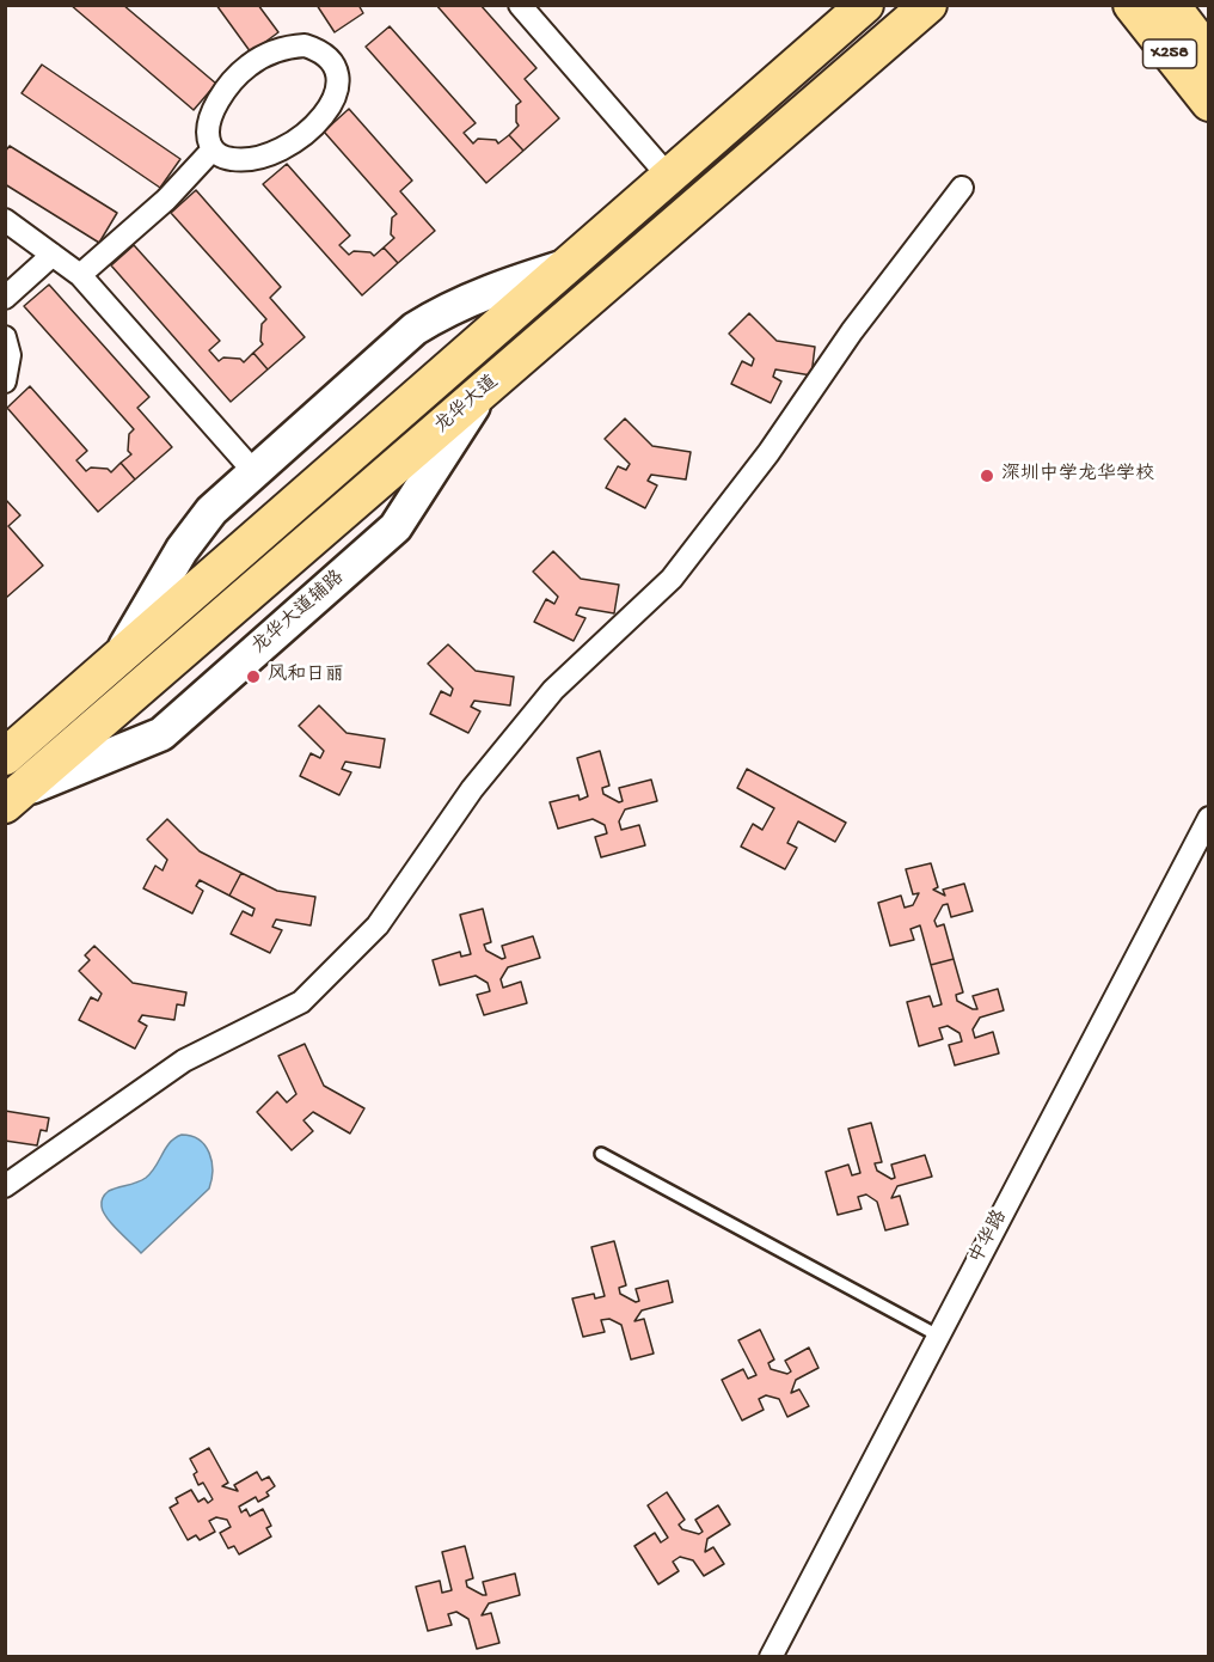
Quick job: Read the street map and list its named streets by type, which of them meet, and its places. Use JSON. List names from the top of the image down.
{
  "streets": {
    "main road": ["X258", "龙华大道", "龙华大道辅路"],
    "street": ["中华路"]
  },
  "crossings": [
    ["龙华大道", "龙华大道辅路"]
  ],
  "places": ["深圳中学龙华学校", "风和日丽"]
}
